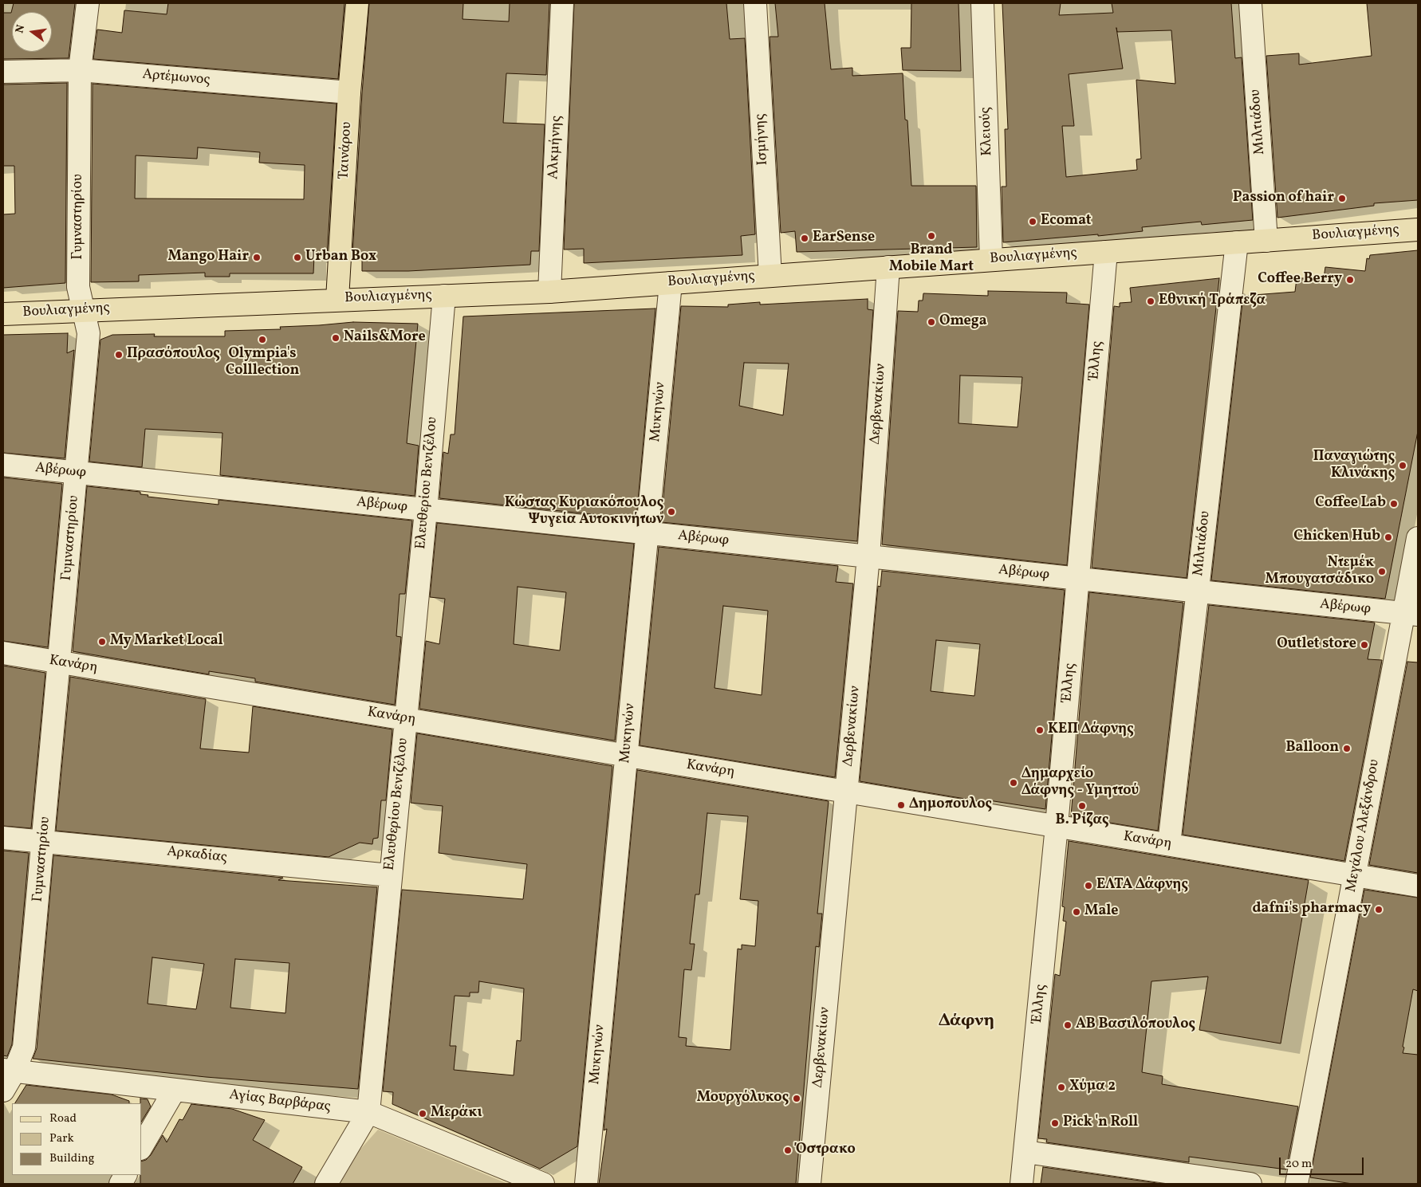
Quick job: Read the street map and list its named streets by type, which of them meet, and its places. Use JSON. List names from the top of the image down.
{
  "streets": {
    "main road": ["Ταινάρου", "Βουλιαγμένης"],
    "street": [
      "Αρτέμωνος",
      "Μιλτιάδου",
      "Κλειούς",
      "Ισμήνης",
      "Αλκμήνης",
      "Γυμναστηρίου",
      "Έλλης",
      "Δερβενακίων",
      "Μυκηνών",
      "Αβέρωφ",
      "Ελευθερίου Βενιζέλου",
      "Κανάρη",
      "Μεγάλου Αλεξάνδρου",
      "Αρκαδίας",
      "Αγίας Βαρβάρας"
    ]
  },
  "crossings": [
    ["Αρτέμωνος", "Ταινάρου"],
    ["Αρτέμωνος", "Γυμναστηρίου"],
    ["Μιλτιάδου", "Βουλιαγμένης"],
    ["Μιλτιάδου", "Αβέρωφ"],
    ["Μιλτιάδου", "Κανάρη"],
    ["Κλειούς", "Βουλιαγμένης"],
    ["Ισμήνης", "Βουλιαγμένης"],
    ["Αλκμήνης", "Βουλιαγμένης"],
    ["Ταινάρου", "Βουλιαγμένης"],
    ["Γυμναστηρίου", "Βουλιαγμένης"],
    ["Γυμναστηρίου", "Αβέρωφ"],
    ["Γυμναστηρίου", "Κανάρη"],
    ["Γυμναστηρίου", "Αρκαδίας"],
    ["Γυμναστηρίου", "Αγίας Βαρβάρας"],
    ["Βουλιαγμένης", "Έλλης"],
    ["Βουλιαγμένης", "Δερβενακίων"],
    ["Βουλιαγμένης", "Μυκηνών"],
    ["Βουλιαγμένης", "Ελευθερίου Βενιζέλου"],
    ["Έλλης", "Αβέρωφ"],
    ["Έλλης", "Κανάρη"],
    ["Δερβενακίων", "Αβέρωφ"],
    ["Δερβενακίων", "Κανάρη"],
    ["Μυκηνών", "Αβέρωφ"],
    ["Μυκηνών", "Κανάρη"],
    ["Αβέρωφ", "Ελευθερίου Βενιζέλου"],
    ["Αβέρωφ", "Μεγάλου Αλεξάνδρου"],
    ["Ελευθερίου Βενιζέλου", "Κανάρη"],
    ["Ελευθερίου Βενιζέλου", "Αρκαδίας"],
    ["Ελευθερίου Βενιζέλου", "Αγίας Βαρβάρας"],
    ["Κανάρη", "Μεγάλου Αλεξάνδρου"]
  ],
  "districts": ["Δάφνη"],
  "places": [
    "Passion of hair",
    "Ecomat",
    "Brand Mobile Mart",
    "EarSense",
    "Mango Hair",
    "Urban Box",
    "Coffee Berry",
    "Εθνική Τράπεζα",
    "Omega",
    "Nails&More",
    "Olympia's Colllection",
    "Πρασόπουλος",
    "Παναγιώτης Κλινάκης",
    "Coffee Lab",
    "Κώστας Κυριακόπουλος Ψυγεία Αυτοκινήτων",
    "Chicken Hub",
    "Ντεμέκ Μπουγατσάδικο",
    "My Market Local",
    "Outlet store",
    "ΚΕΠ Δάφνης",
    "Balloon",
    "Δημαρχείο Δάφνης - Υμηττού",
    "Δημοπουλος",
    "Β. Ρίζας",
    "ΕΛΤΑ Δάφνης",
    "dafni's pharmacy",
    "Male",
    "ΑΒ Βασιλόπουλος",
    "Χύμα 2",
    "Μουργόλυκος",
    "Μεράκι",
    "Pick 'n Roll",
    "Όστρακο"
  ],
  "legend": ["Road", "Park", "Building"],
  "scale_bar": "20 m",
  "north": "left"
}
